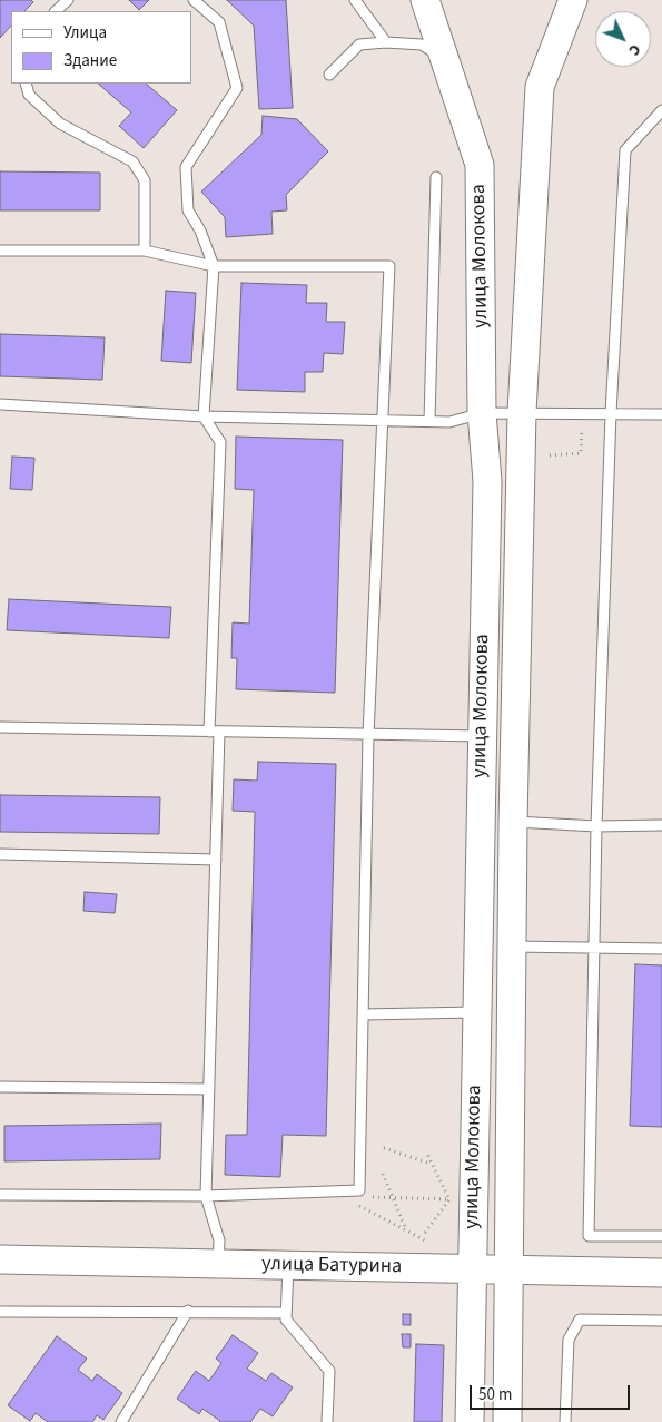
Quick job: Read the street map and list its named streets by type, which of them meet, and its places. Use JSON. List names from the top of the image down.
{
  "streets": {
    "main road": ["улица Молокова", "улица Батурина"]
  },
  "crossings": [
    ["улица Молокова", "улица Батурина"]
  ],
  "legend": ["Улица", "Здание"],
  "scale_bar": "50 m",
  "north": "bottom right"
}
